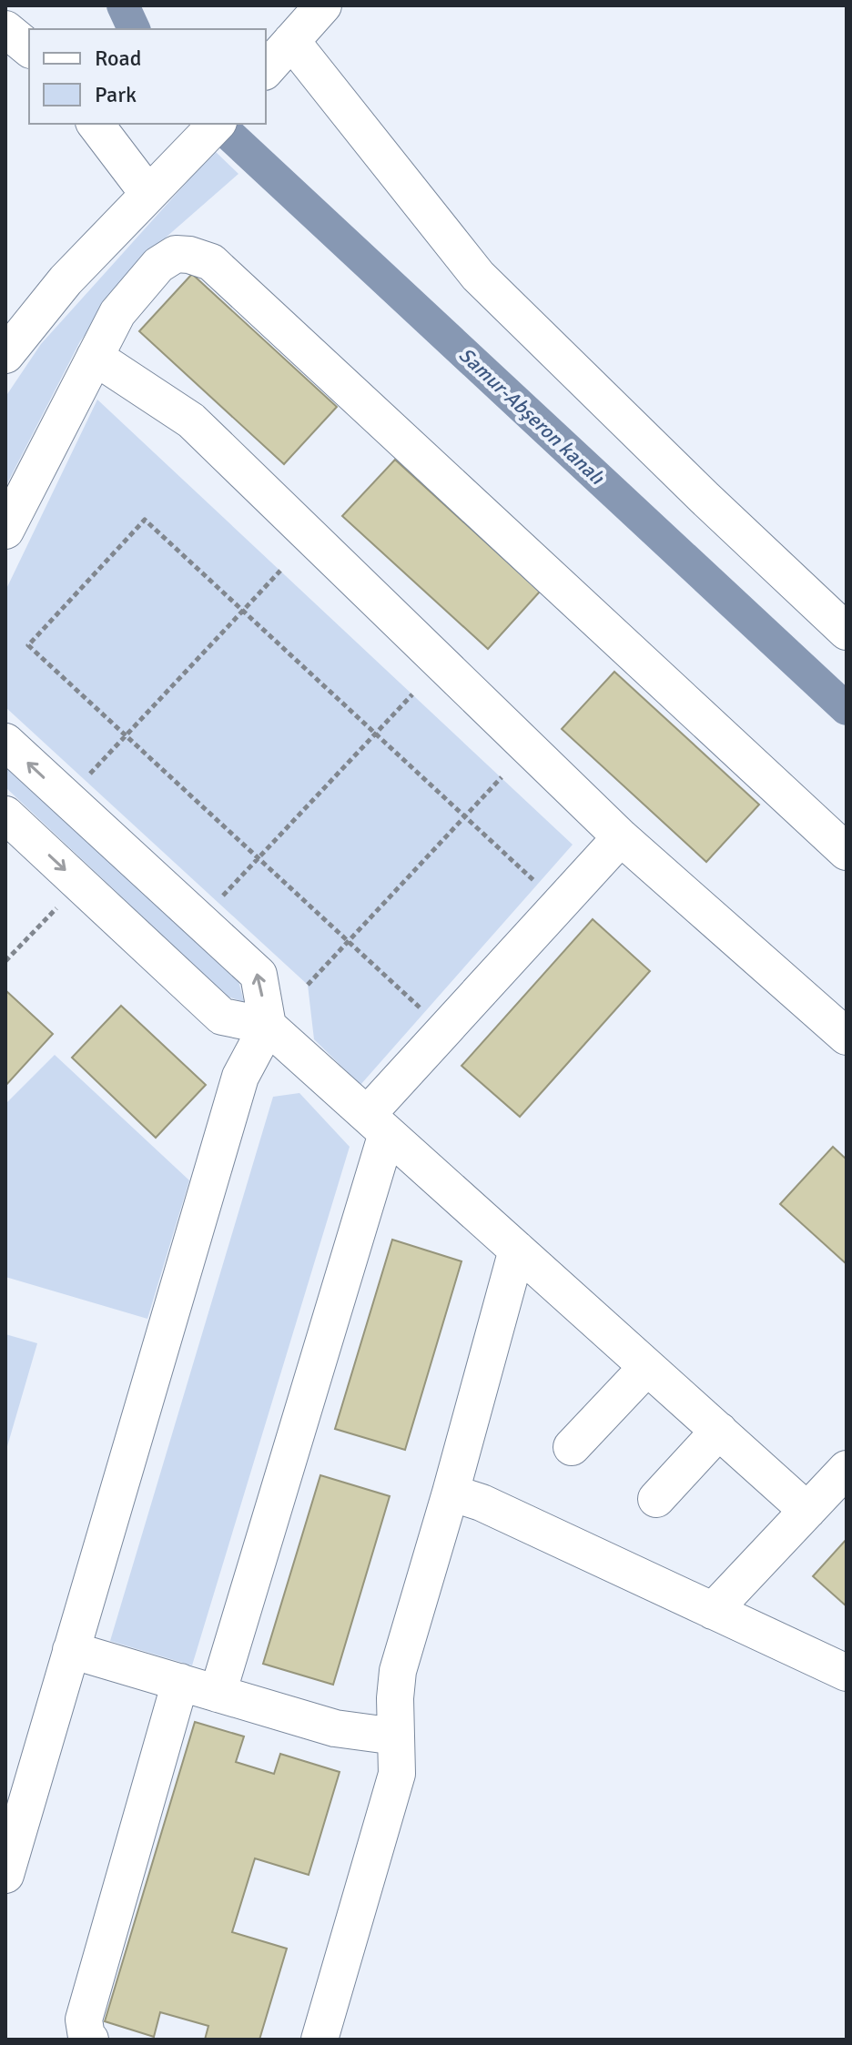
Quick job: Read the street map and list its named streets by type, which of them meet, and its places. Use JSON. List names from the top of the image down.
{
  "water": ["Samur-Abşeron kanalı"],
  "legend": ["Road", "Park"]
}
